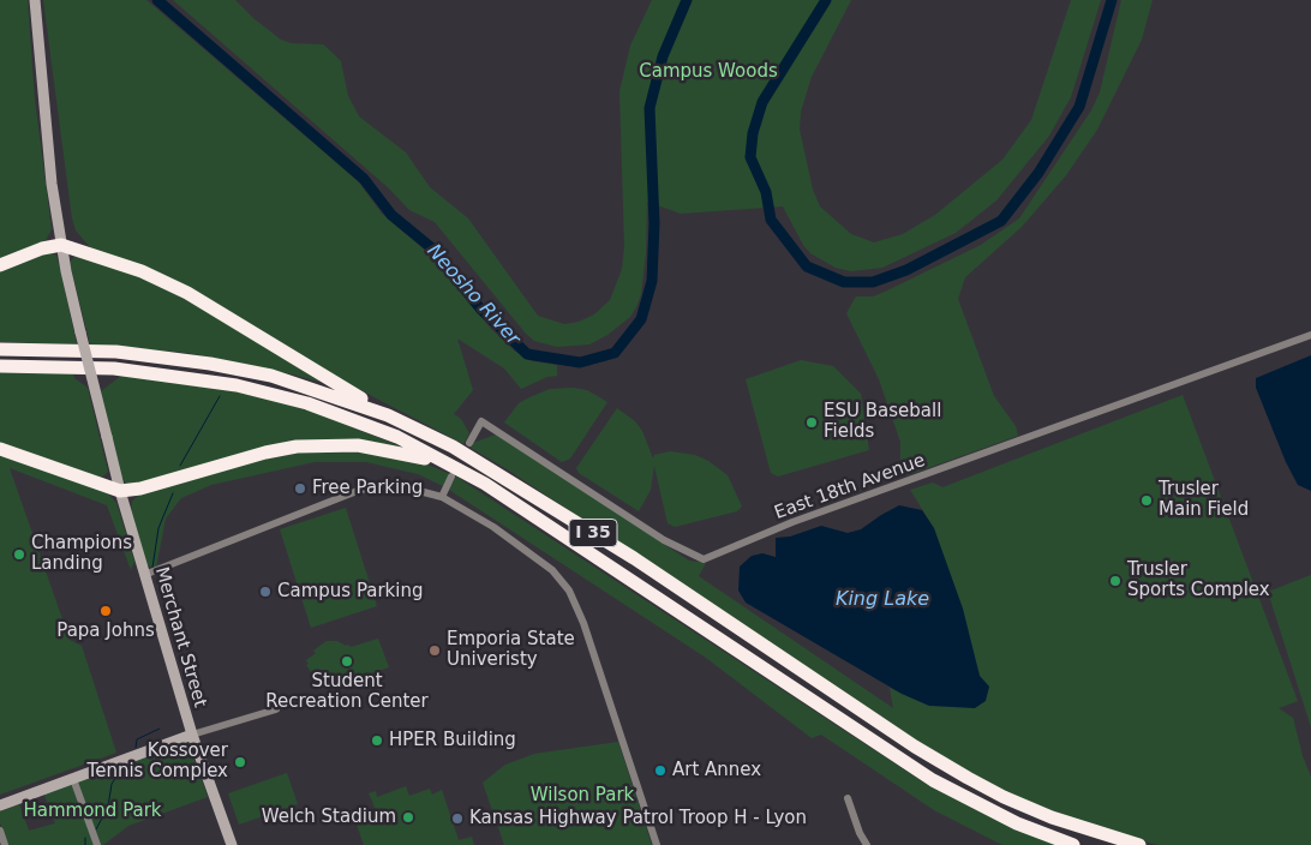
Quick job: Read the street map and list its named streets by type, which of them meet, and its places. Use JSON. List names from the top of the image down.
{
  "streets": {
    "highway": ["I 35"],
    "main road": ["Merchant Street"],
    "street": ["East 18th Avenue"]
  },
  "water": ["Neosho River", "King Lake"],
  "parks": ["Campus Woods", "Wilson Park", "Hammond Park"],
  "places": [
    "ESU Baseball Fields",
    "Free Parking",
    "Trusler Main Field",
    "Champions Landing",
    "Trusler Sports Complex",
    "Campus Parking",
    "Papa Johns",
    "Emporia State Univeristy",
    "Student Recreation Center",
    "HPER Building",
    "Kossover Tennis Complex",
    "Art Annex",
    "Welch Stadium",
    "Kansas Highway Patrol Troop H - Lyon"
  ]
}
